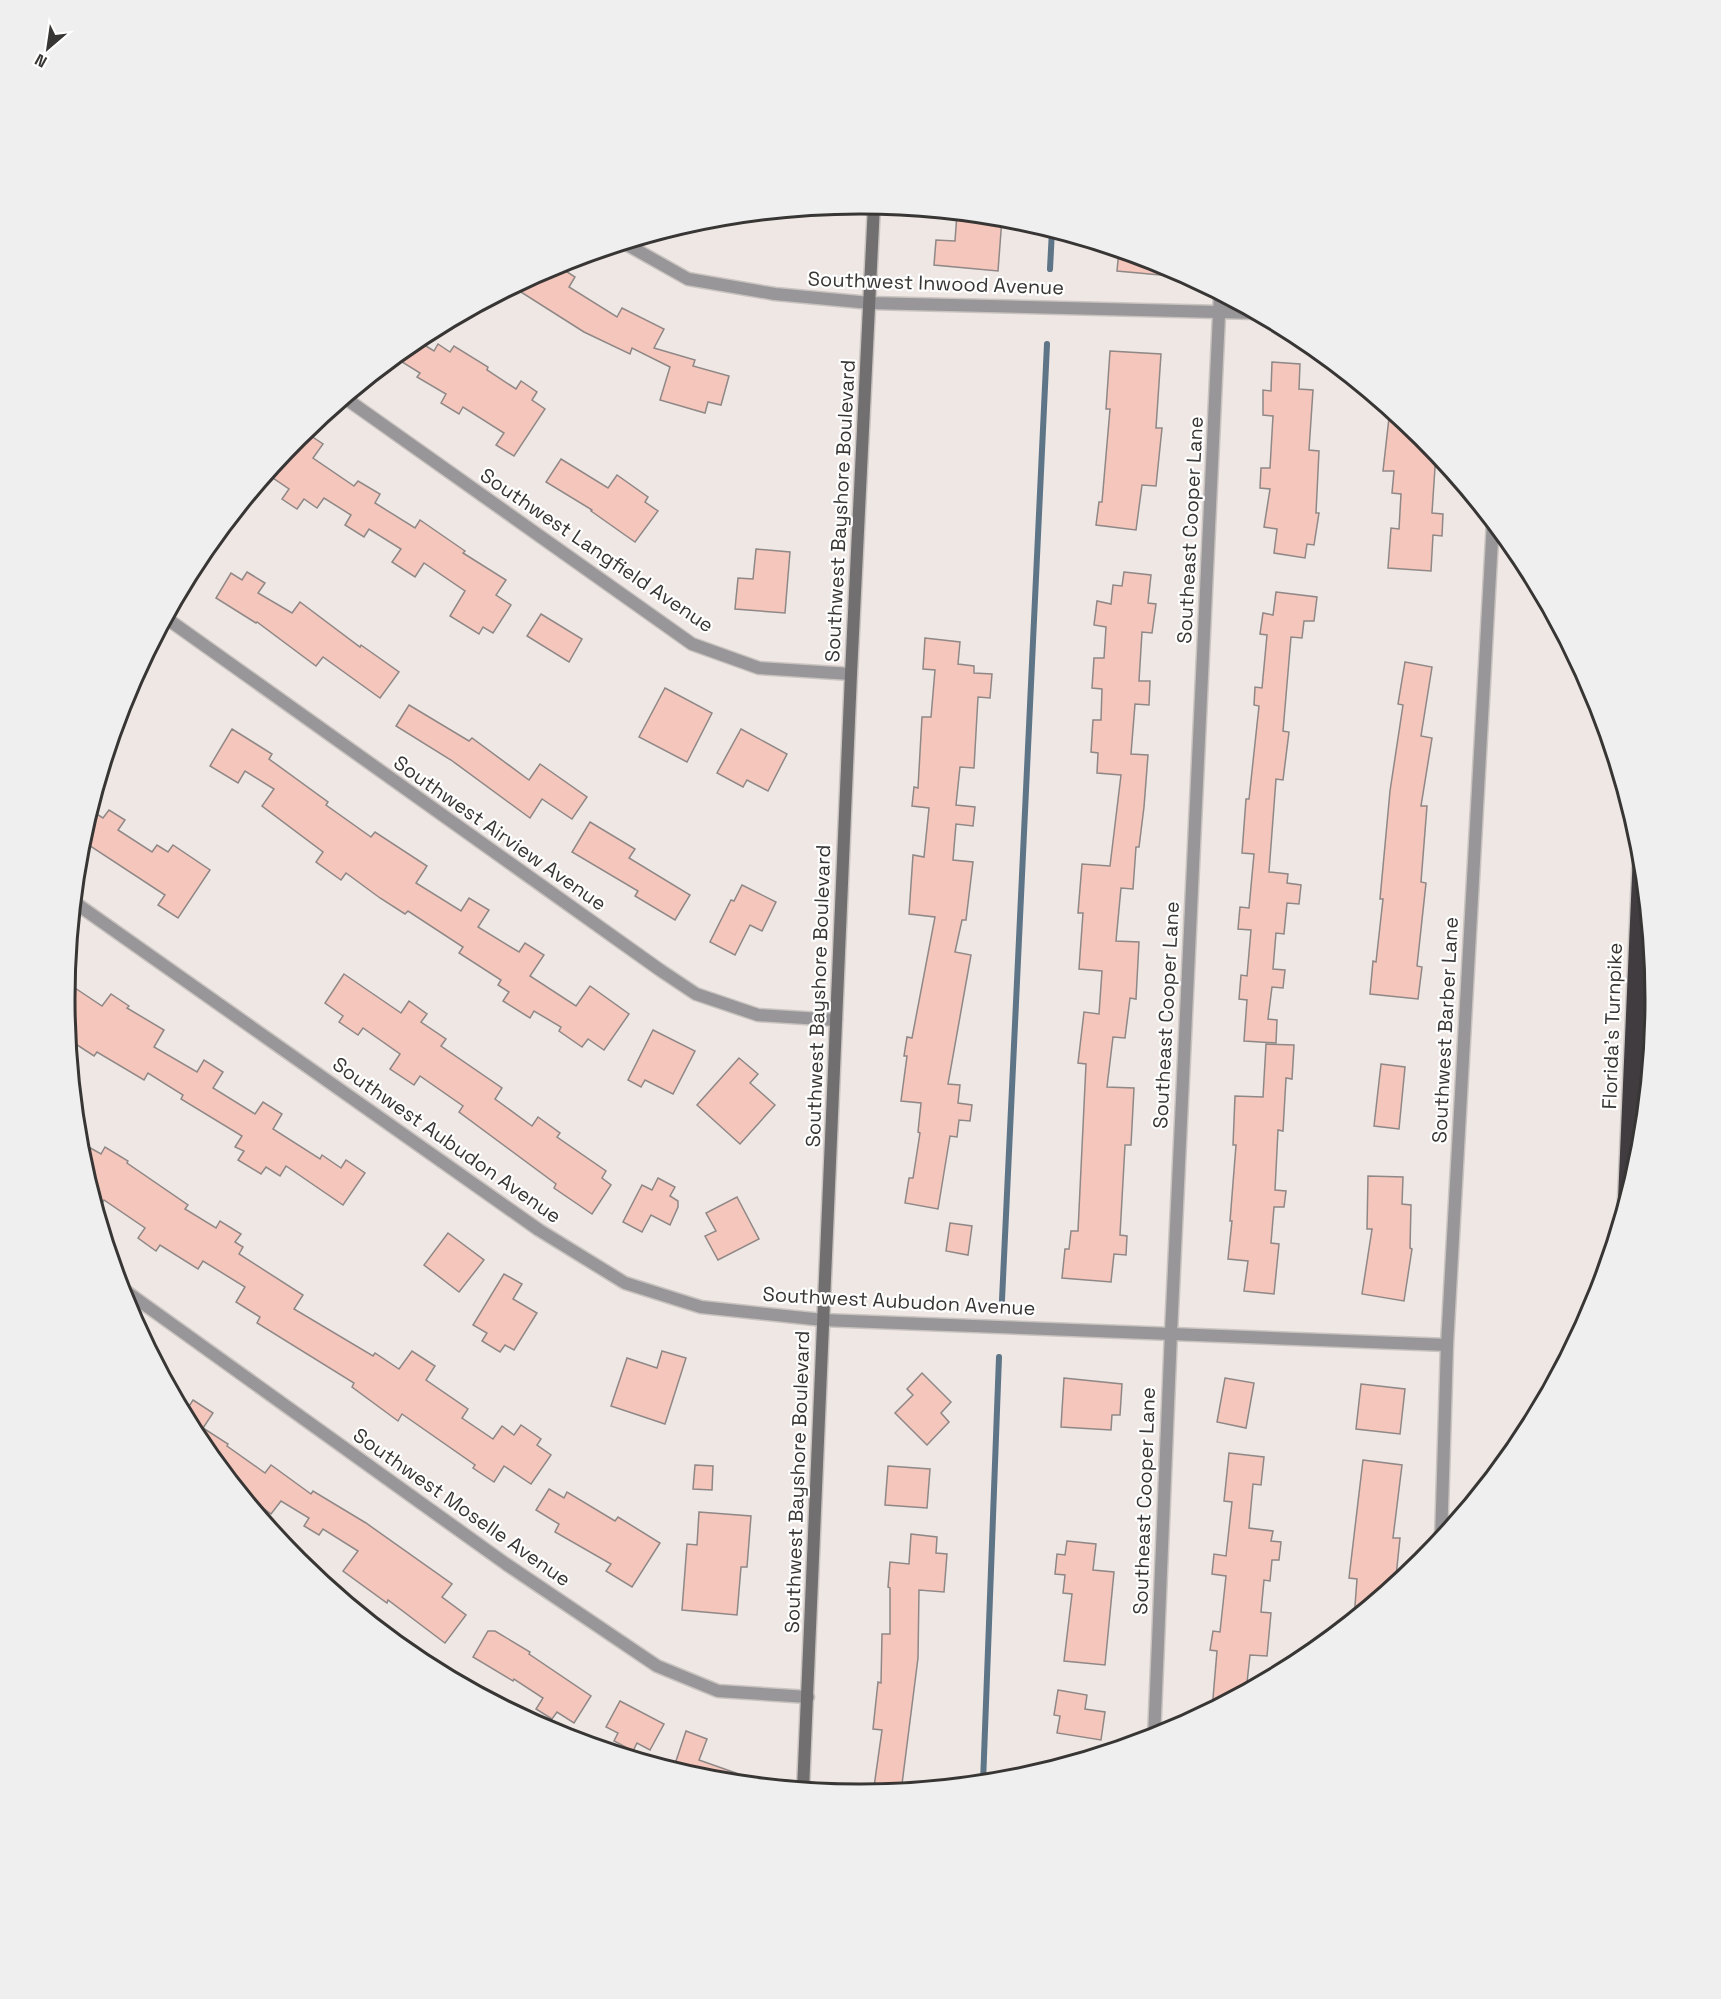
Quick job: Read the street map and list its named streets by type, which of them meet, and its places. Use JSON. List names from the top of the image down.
{
  "streets": {
    "highway": ["Florida's Turnpike"],
    "street": [
      "Southwest Inwood Avenue",
      "Southwest Bayshore Boulevard",
      "Southeast Cooper Lane",
      "Southwest Langfield Avenue",
      "Southwest Airview Avenue",
      "Southwest Barber Lane",
      "Southwest Aubudon Avenue",
      "Southwest Moselle Avenue"
    ]
  },
  "crossings": [
    ["Southwest Inwood Avenue", "Southwest Bayshore Boulevard"],
    ["Southwest Inwood Avenue", "Southeast Cooper Lane"],
    ["Southwest Bayshore Boulevard", "Southwest Langfield Avenue"],
    ["Southwest Bayshore Boulevard", "Southwest Airview Avenue"],
    ["Southwest Bayshore Boulevard", "Southwest Aubudon Avenue"],
    ["Southwest Bayshore Boulevard", "Southwest Moselle Avenue"],
    ["Southeast Cooper Lane", "Southwest Aubudon Avenue"],
    ["Southwest Barber Lane", "Southwest Aubudon Avenue"]
  ],
  "north": "bottom left"
}
